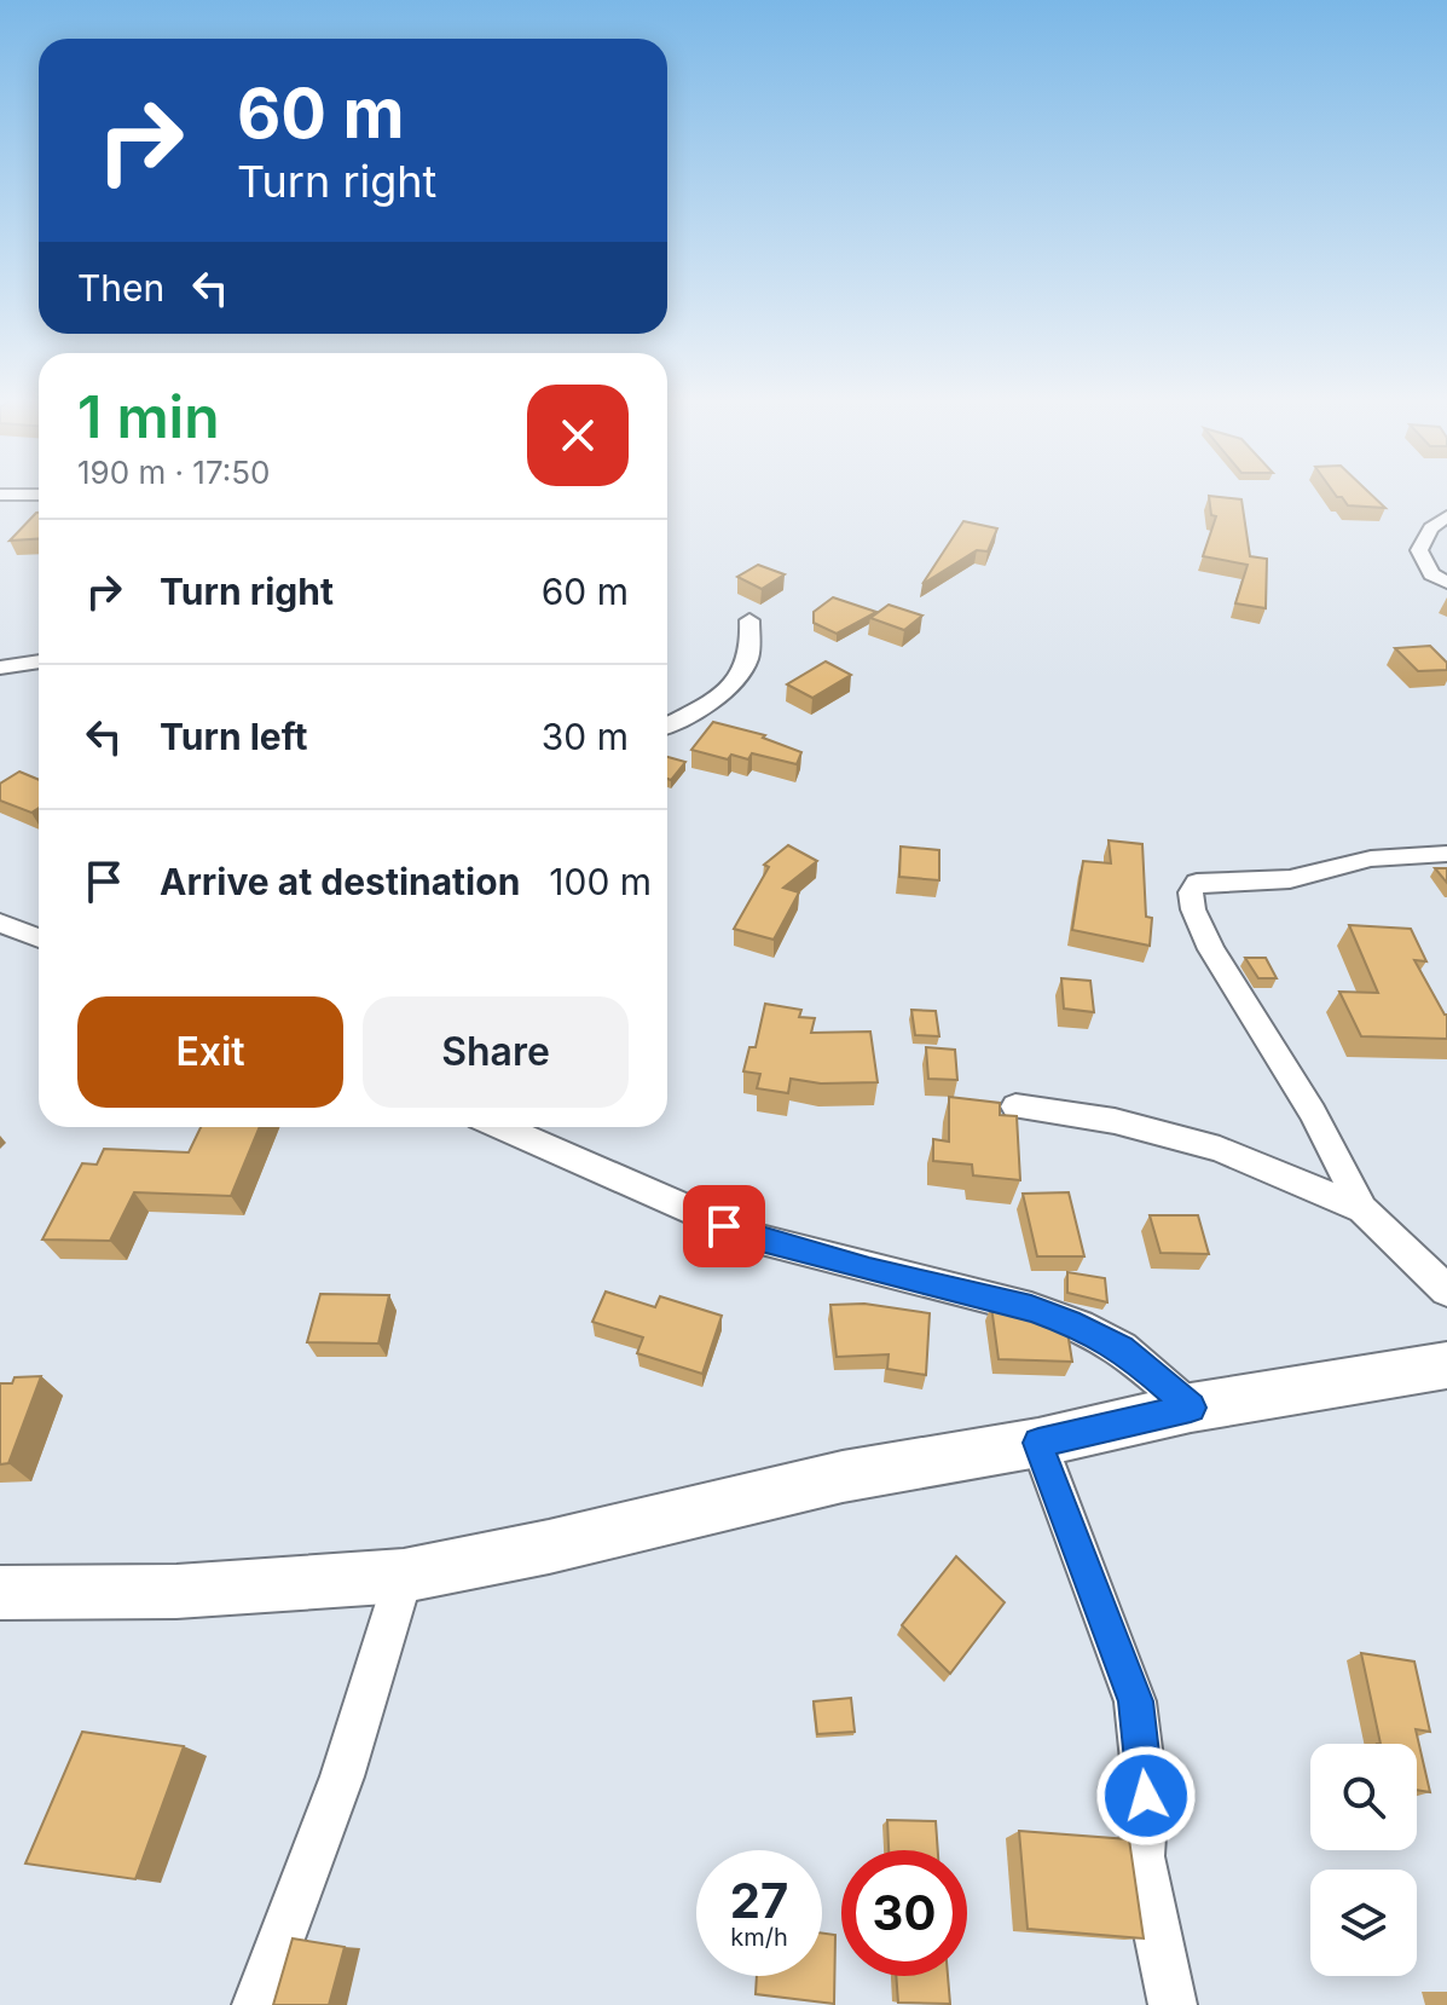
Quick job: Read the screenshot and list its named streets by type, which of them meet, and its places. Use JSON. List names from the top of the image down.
{
  "page": {
    "turn": ["60 m", "Turn right"],
    "then": "Then",
    "heading": ["1 min", "190 m · 17:50"],
    "list": [
      {
        "name": "Turn right",
        "value": "60 m"
      },
      {
        "name": "Turn left",
        "value": "30 m"
      },
      {
        "name": "Arrive at destination",
        "value": "100 m"
      }
    ],
    "buttons": ["Exit", "Share"],
    "speed": "27 km/h",
    "limit": "30"
  }
}
